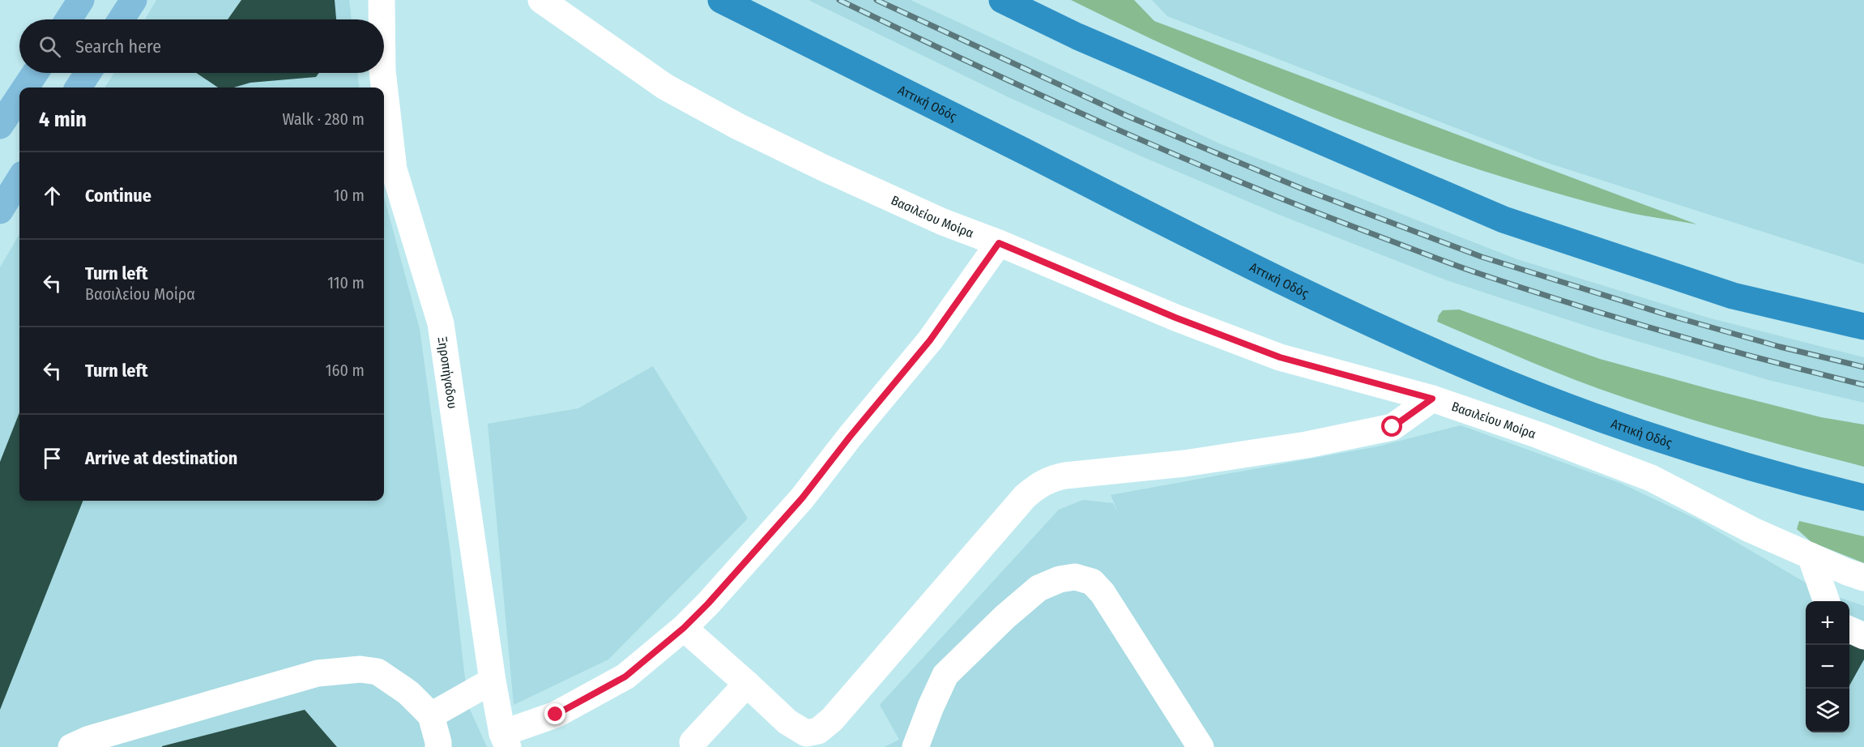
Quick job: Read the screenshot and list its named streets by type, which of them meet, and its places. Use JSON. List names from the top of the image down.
{
  "streets": {
    "highway": ["Αττική Οδός"],
    "street": ["Βασιλείου Μοίρα", "Ξηροπήγαδου"]
  },
  "page": {
    "search": "Search here",
    "heading": ["4 min", "Walk · 280 m"],
    "list": [
      ["Continue", "10 m"],
      ["Turn left", "Βασιλείου Μοίρα", "110 m"],
      ["Turn left", "160 m"],
      "Arrive at destination"
    ],
    "map_buttons": ["+", "−"]
  }
}
